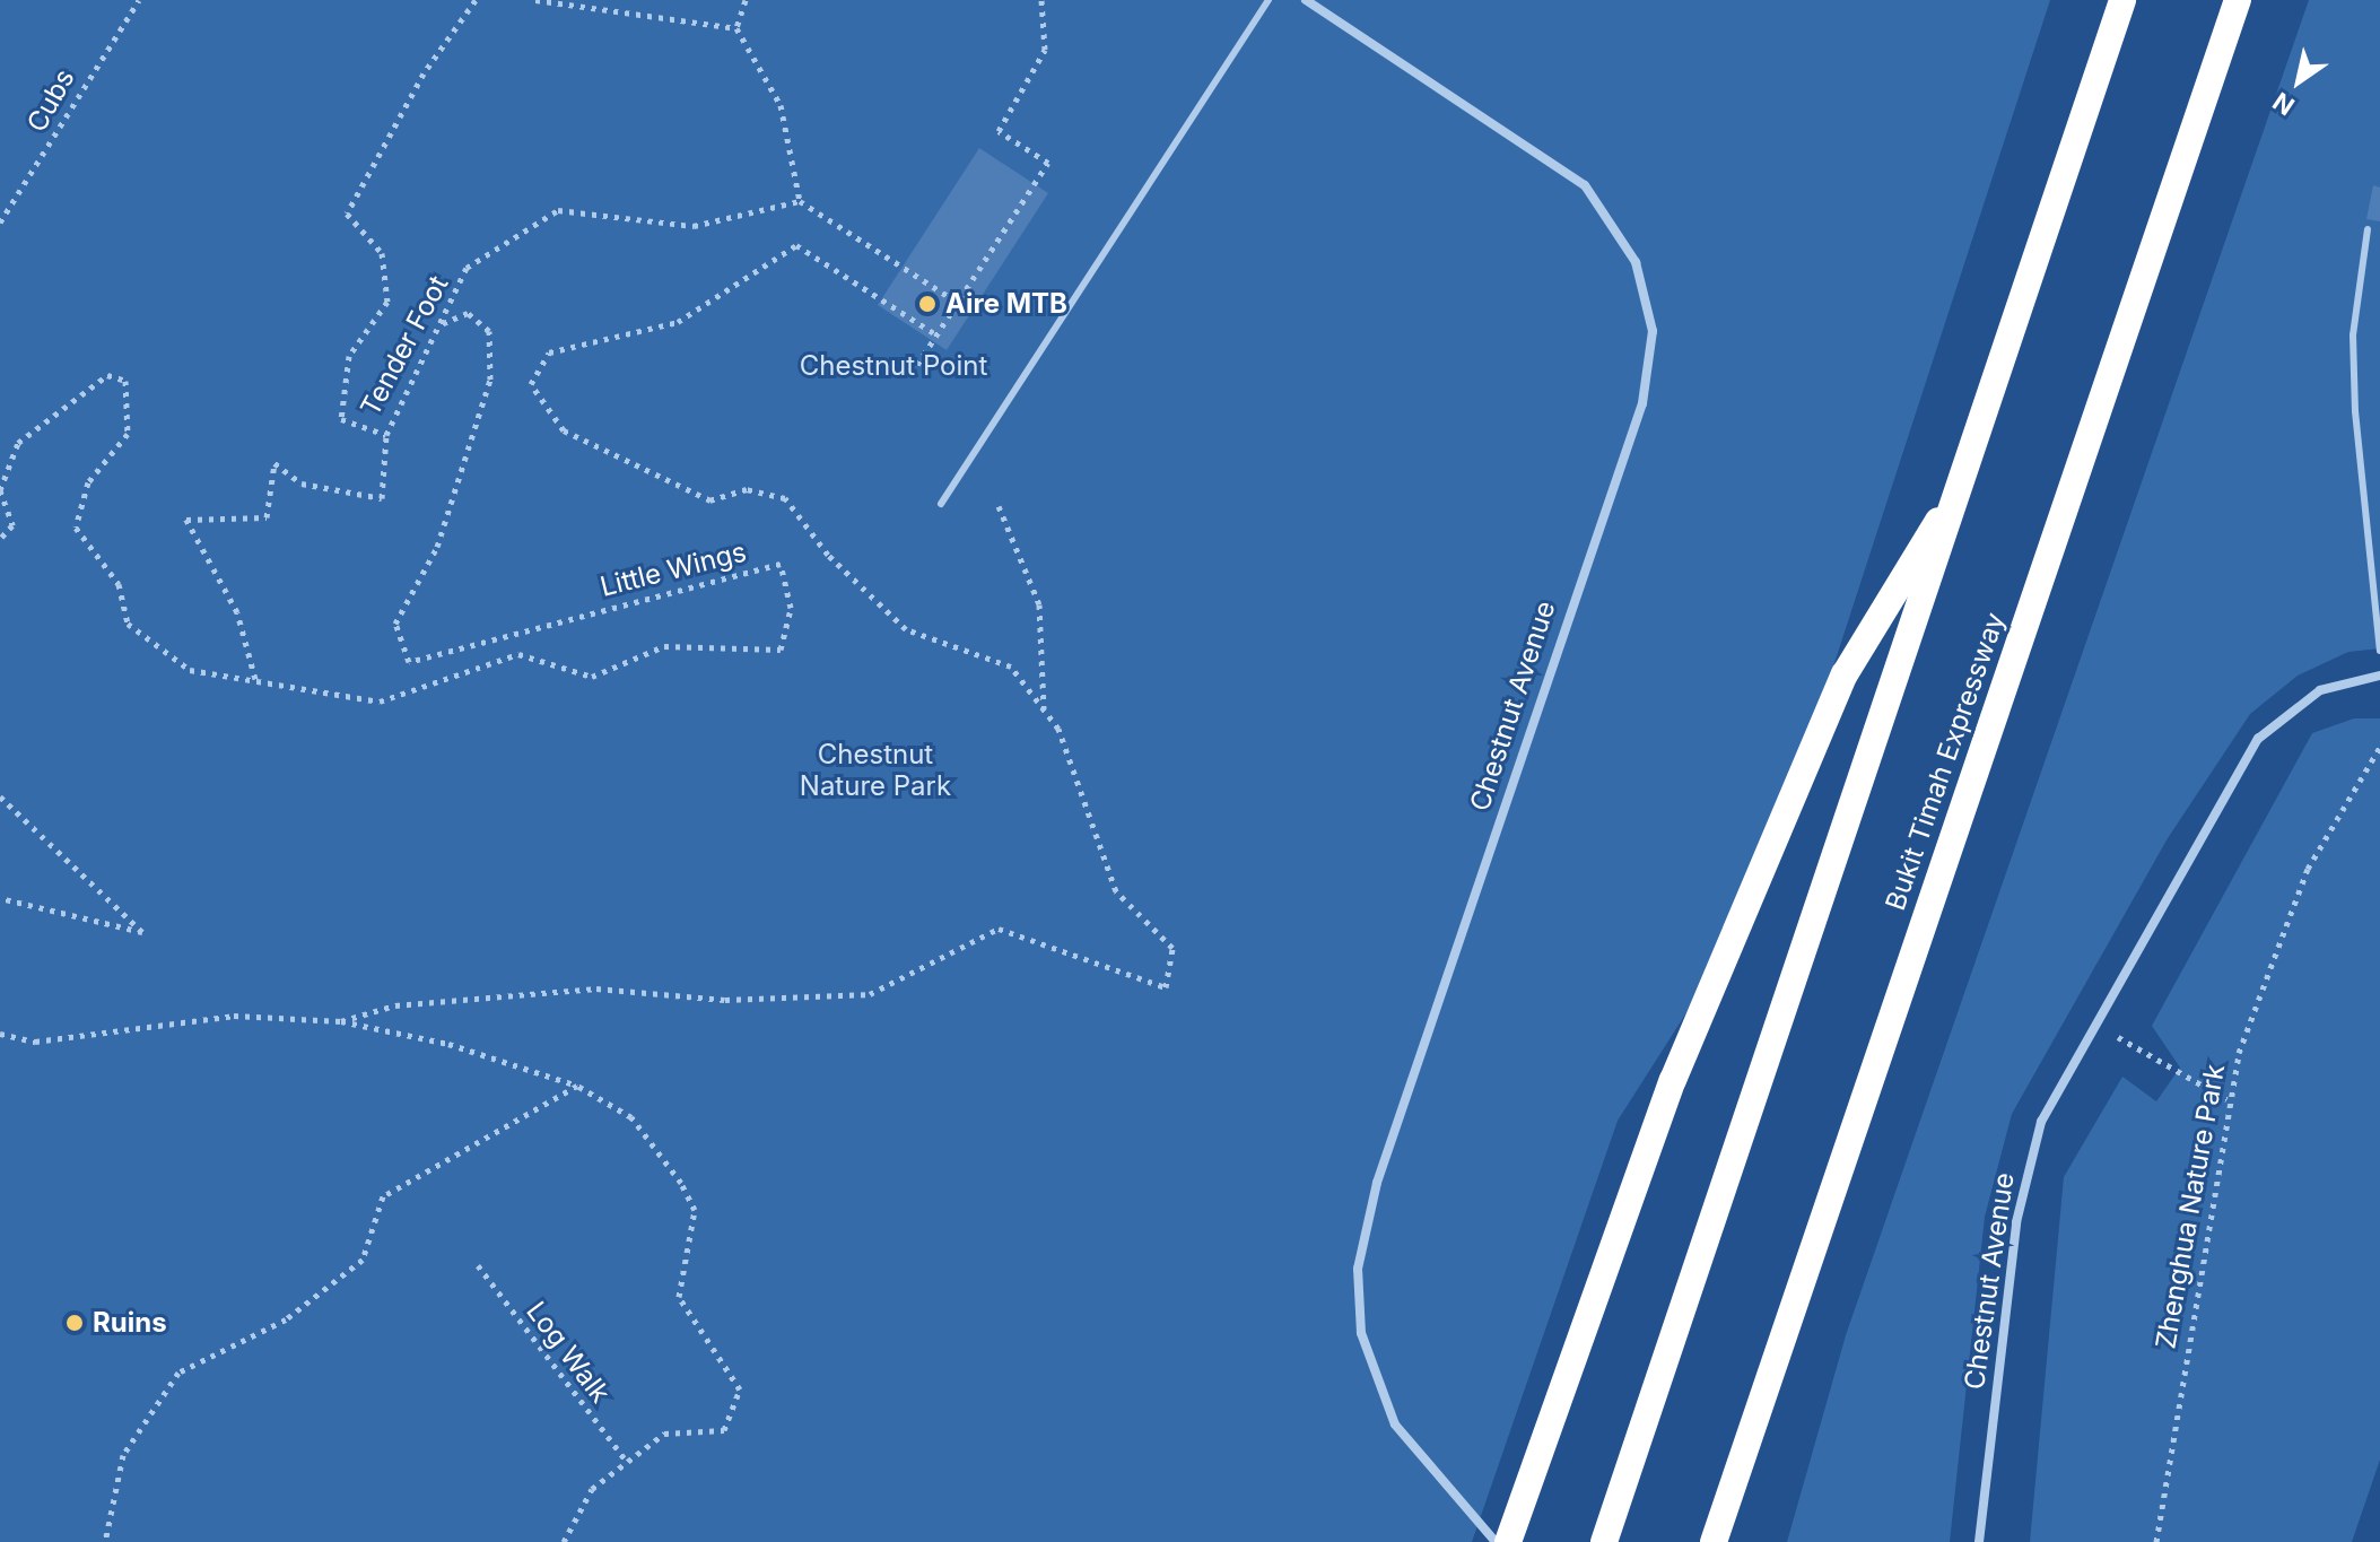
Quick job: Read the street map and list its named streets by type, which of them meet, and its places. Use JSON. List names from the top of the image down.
{
  "streets": {
    "highway": ["Bukit Timah Expressway"],
    "street": ["Chestnut Avenue"],
    "path": [
      "Cubs",
      "Tender Foot",
      "Little Wings",
      "Zhenghua Nature Park",
      "Log Walk"
    ]
  },
  "crossings": [
    ["Tender Foot", "Little Wings"]
  ],
  "parks": ["Chestnut Point", "Chestnut Nature Park"],
  "places": ["Aire MTB", "Ruins"],
  "north": "bottom left"
}
